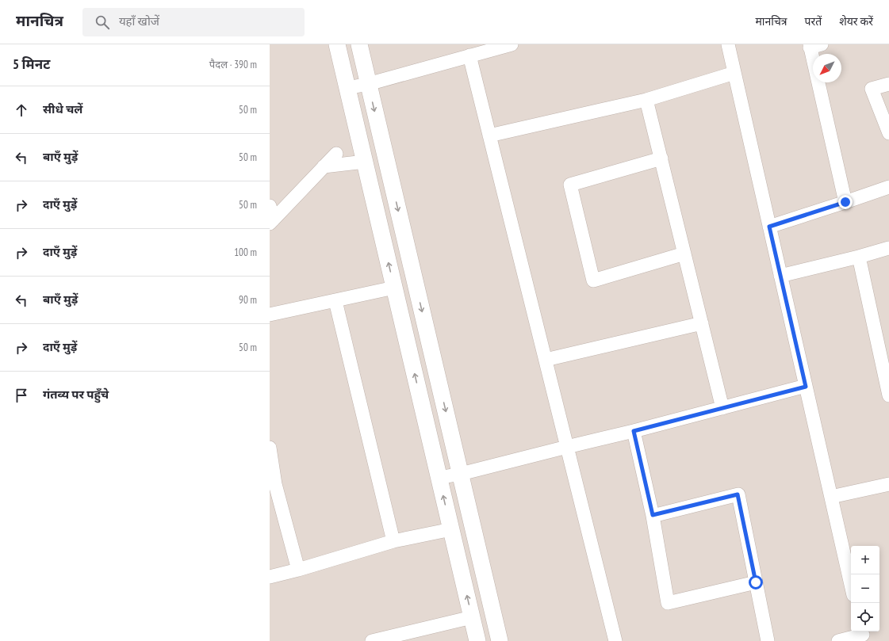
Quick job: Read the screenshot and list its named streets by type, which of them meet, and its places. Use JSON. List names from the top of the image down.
{
  "north": "bottom left",
  "page": {
    "header": "मानचित्र",
    "search": "यहाँ खोजें",
    "nav": ["मानचित्र", "परतें", "शेयर करें"],
    "heading": ["5 मिनट", "पैदल · 390 m"],
    "list": [
      ["सीधे चलें", "50 m"],
      ["बाएँ मुड़ें", "50 m"],
      ["दाएँ मुड़ें", "50 m"],
      ["दाएँ मुड़ें", "100 m"],
      ["बाएँ मुड़ें", "90 m"],
      ["दाएँ मुड़ें", "50 m"],
      "गंतव्य पर पहुँचे"
    ],
    "map_buttons": ["+", "−"]
  }
}
